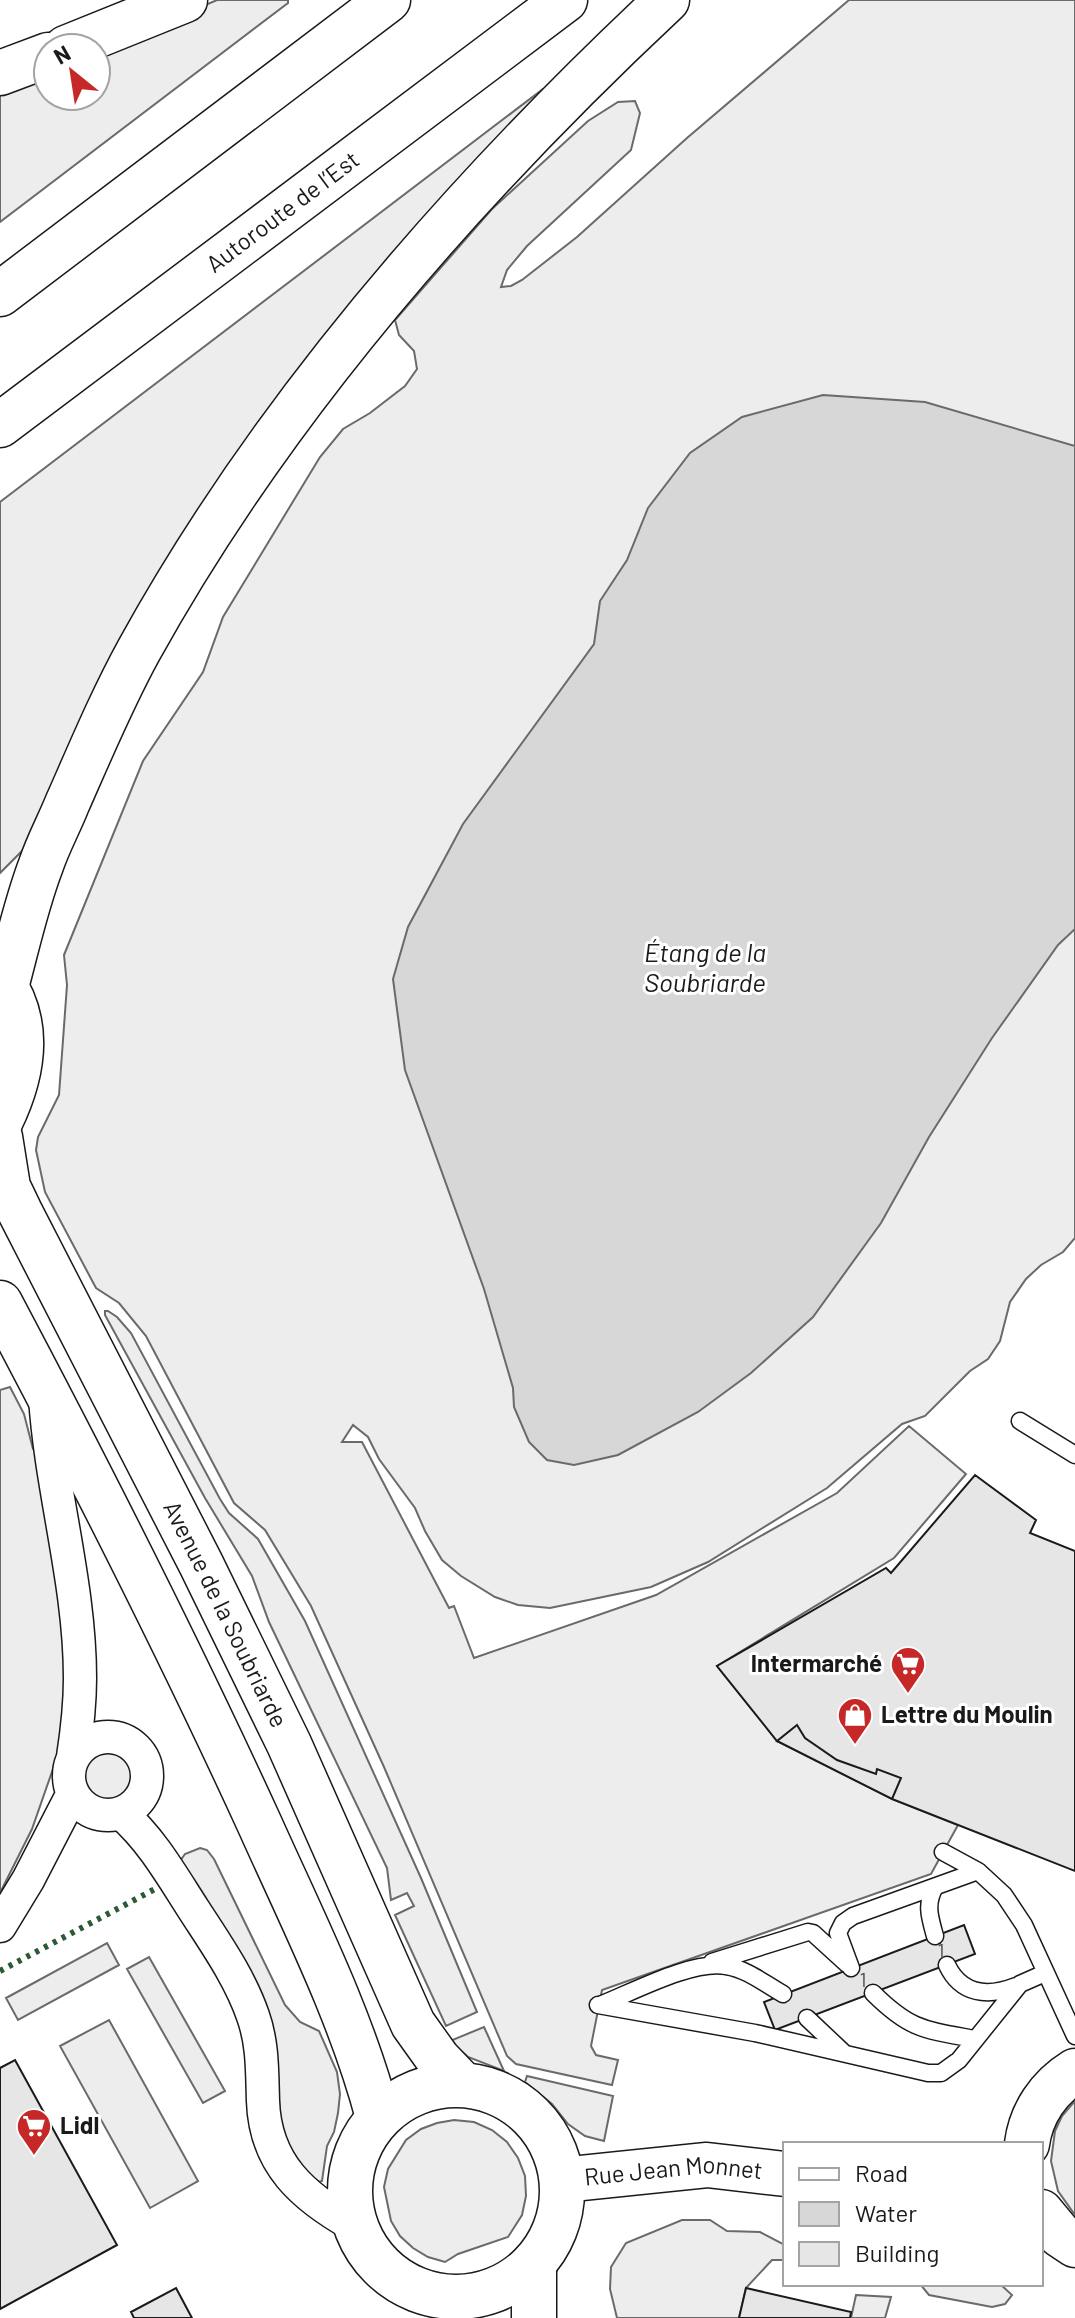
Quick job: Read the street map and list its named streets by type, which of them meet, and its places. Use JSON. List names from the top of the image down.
{
  "streets": {
    "main road": ["Autoroute de l’Est", "Avenue de la Soubriarde", "Rue Jean Monnet"]
  },
  "crossings": [
    ["Avenue de la Soubriarde", "Rue Jean Monnet"]
  ],
  "water": ["Étang de la Soubriarde"],
  "places": {
    "supermarket": ["Intermarché", "Lidl"],
    "shop": ["Lettre du Moulin"]
  },
  "house_numbers": ["1", "1"],
  "legend": ["Road", "Water", "Building"],
  "north": "top left"
}
